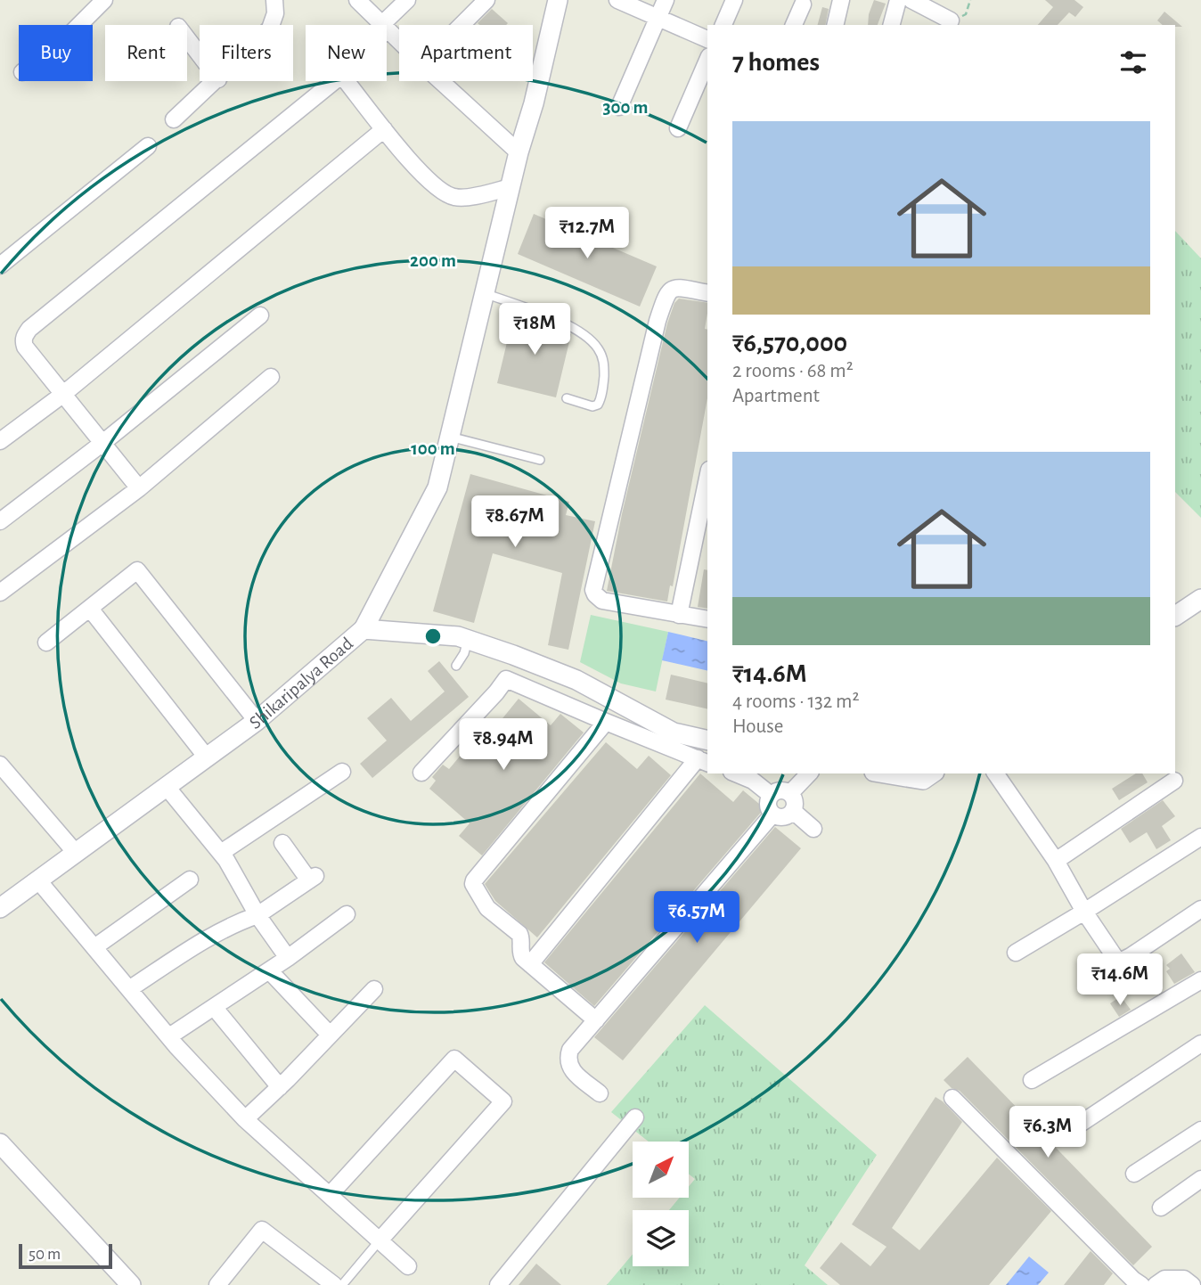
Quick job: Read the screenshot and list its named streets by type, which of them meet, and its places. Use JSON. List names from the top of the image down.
{
  "streets": {
    "street": ["Shikaripalya Road"]
  },
  "scale_bar": "50 m",
  "north": "top right",
  "page": {
    "chip": [
      "Buy",
      "Rent",
      "Filters",
      "New",
      "Apartment"
    ],
    "heading": "7 homes",
    "list": [
      {
        "name": "₹6,570,000",
        "note": "2 rooms · 68 m² · Apartment"
      },
      {
        "name": "₹14.6M",
        "note": "4 rooms · 132 m² · House"
      }
    ],
    "price": [
      "₹12.7M",
      "₹18M",
      "₹8.67M",
      "₹8.94M",
      "₹6.57M",
      "₹14.6M",
      "₹6.3M"
    ],
    "scale": "50 m"
  },
  "rings": ["300 m", "200 m", "100 m"]
}
